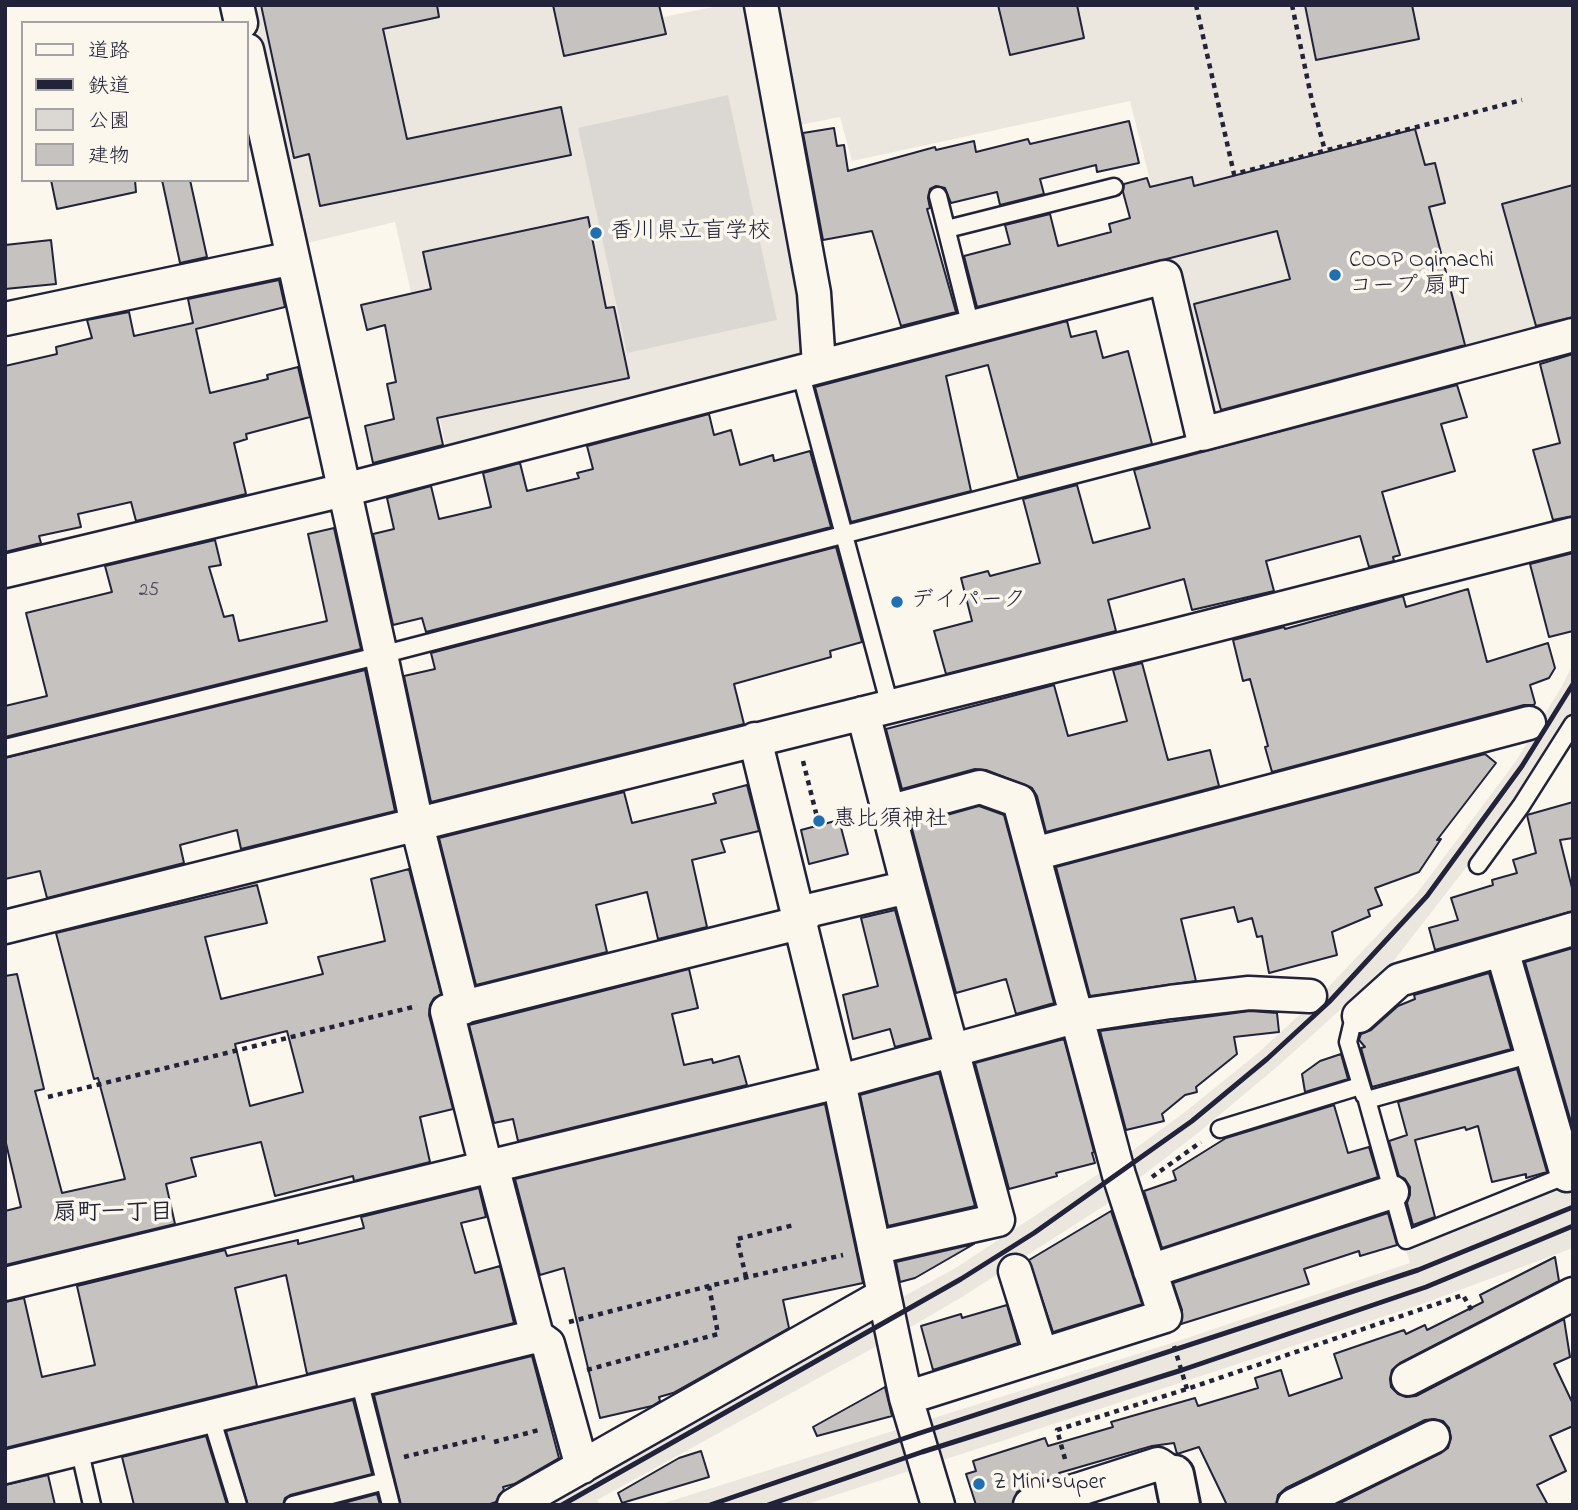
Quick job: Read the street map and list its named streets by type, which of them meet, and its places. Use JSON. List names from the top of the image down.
{
  "districts": ["扇町一丁目"],
  "places": [
    "香川県立盲学校",
    "COOP Ogimachi コープ 扇町",
    "デイパーク",
    "惠比須神社",
    "Z Mini super"
  ],
  "house_numbers": ["25"],
  "legend": [
    "道路",
    "鉄道",
    "公園",
    "建物"
  ]
}
